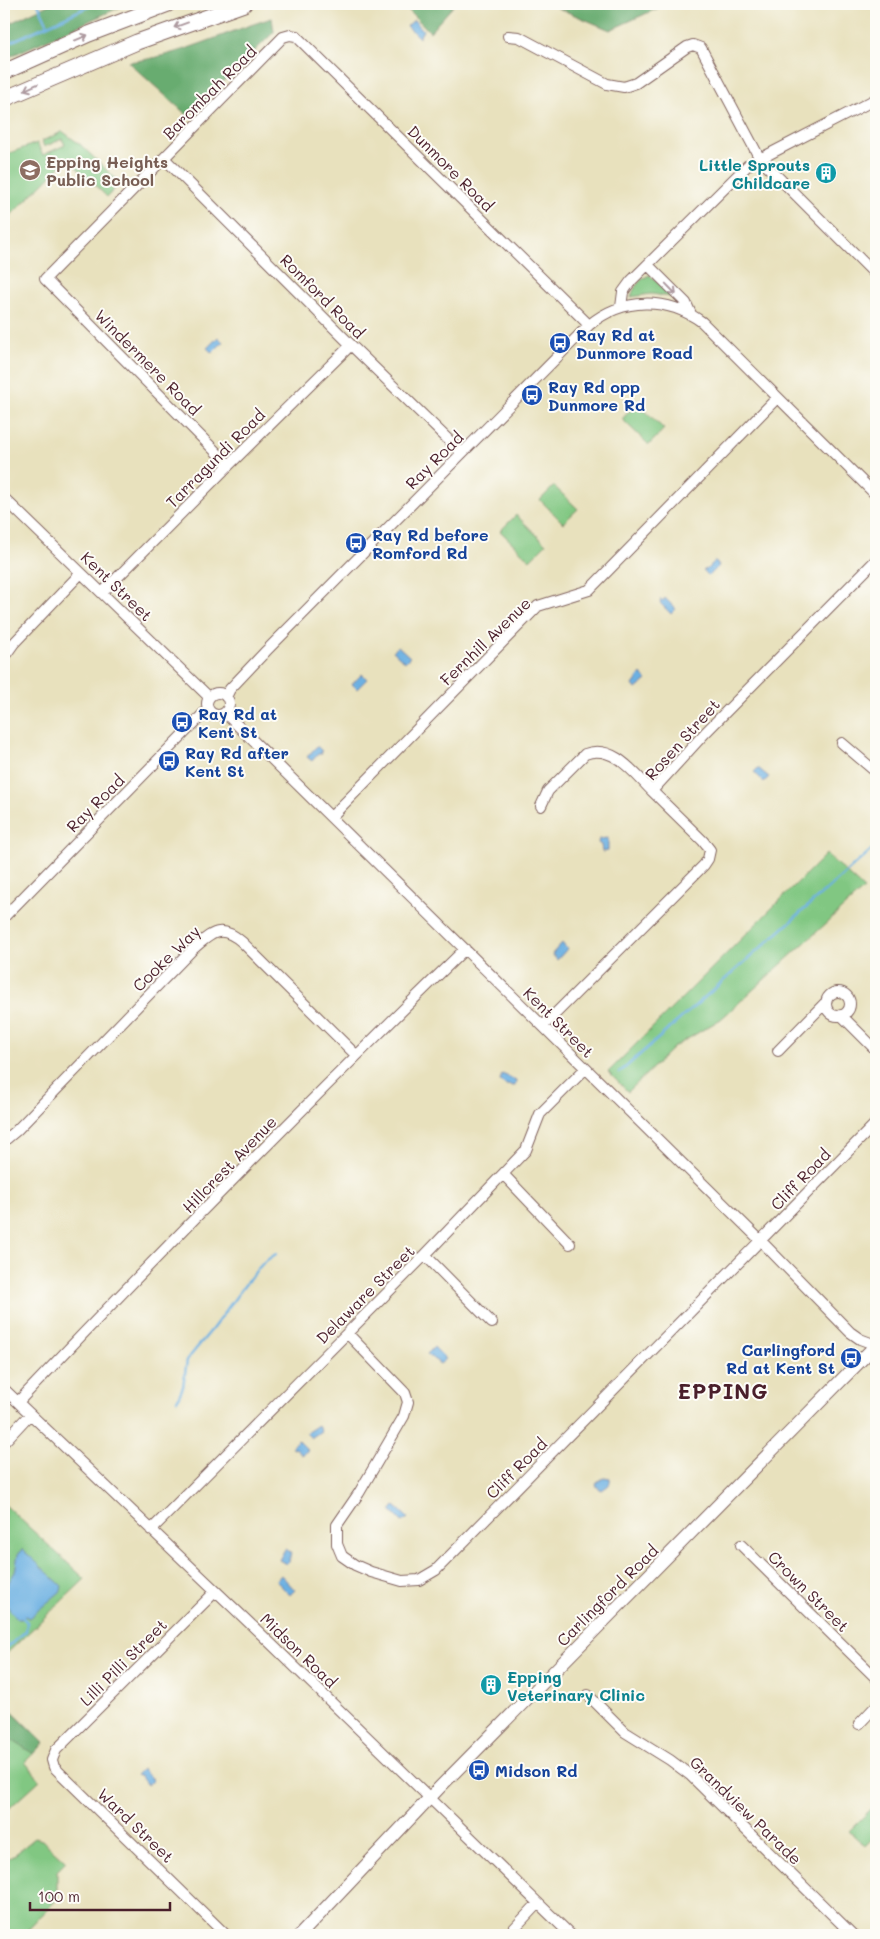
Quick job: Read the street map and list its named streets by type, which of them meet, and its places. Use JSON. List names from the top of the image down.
{
  "streets": {
    "main road": ["Carlingford Road"],
    "street": [
      "Barombah Road",
      "Dunmore Road",
      "Romford Road",
      "Windermere Road",
      "Tarragundi Road",
      "Ray Road",
      "Kent Street",
      "Fernhill Avenue",
      "Rosen Street",
      "Cooke Way",
      "Hillcrest Avenue",
      "Cliff Road",
      "Delaware Street",
      "Crown Street",
      "Midson Road",
      "Lilli Pilli Street",
      "Grandview Parade",
      "Ward Street"
    ]
  },
  "crossings": [
    ["Barombah Road", "Dunmore Road"],
    ["Barombah Road", "Romford Road"],
    ["Barombah Road", "Windermere Road"],
    ["Dunmore Road", "Ray Road"],
    ["Romford Road", "Tarragundi Road"],
    ["Romford Road", "Ray Road"],
    ["Windermere Road", "Tarragundi Road"],
    ["Tarragundi Road", "Kent Street"],
    ["Ray Road", "Kent Street"],
    ["Ray Road", "Fernhill Avenue"],
    ["Kent Street", "Fernhill Avenue"],
    ["Kent Street", "Rosen Street"],
    ["Kent Street", "Hillcrest Avenue"],
    ["Kent Street", "Cliff Road"],
    ["Kent Street", "Delaware Street"],
    ["Kent Street", "Carlingford Road"],
    ["Cooke Way", "Hillcrest Avenue"],
    ["Hillcrest Avenue", "Midson Road"],
    ["Cliff Road", "Delaware Street"],
    ["Delaware Street", "Midson Road"],
    ["Carlingford Road", "Midson Road"],
    ["Midson Road", "Lilli Pilli Street"],
    ["Lilli Pilli Street", "Ward Street"]
  ],
  "districts": ["EPPING"],
  "places": {
    "school or university": ["Epping Heights Public School"],
    "building": ["Little Sprouts Childcare", "Epping Veterinary Clinic"],
    "bus stop": [
      "Ray Rd at Dunmore Road",
      "Ray Rd opp Dunmore Rd",
      "Ray Rd before Romford Rd",
      "Ray Rd at Kent St",
      "Ray Rd after Kent St",
      "Carlingford Rd at Kent St",
      "Midson Rd"
    ]
  },
  "scale_bar": "100 m"
}
